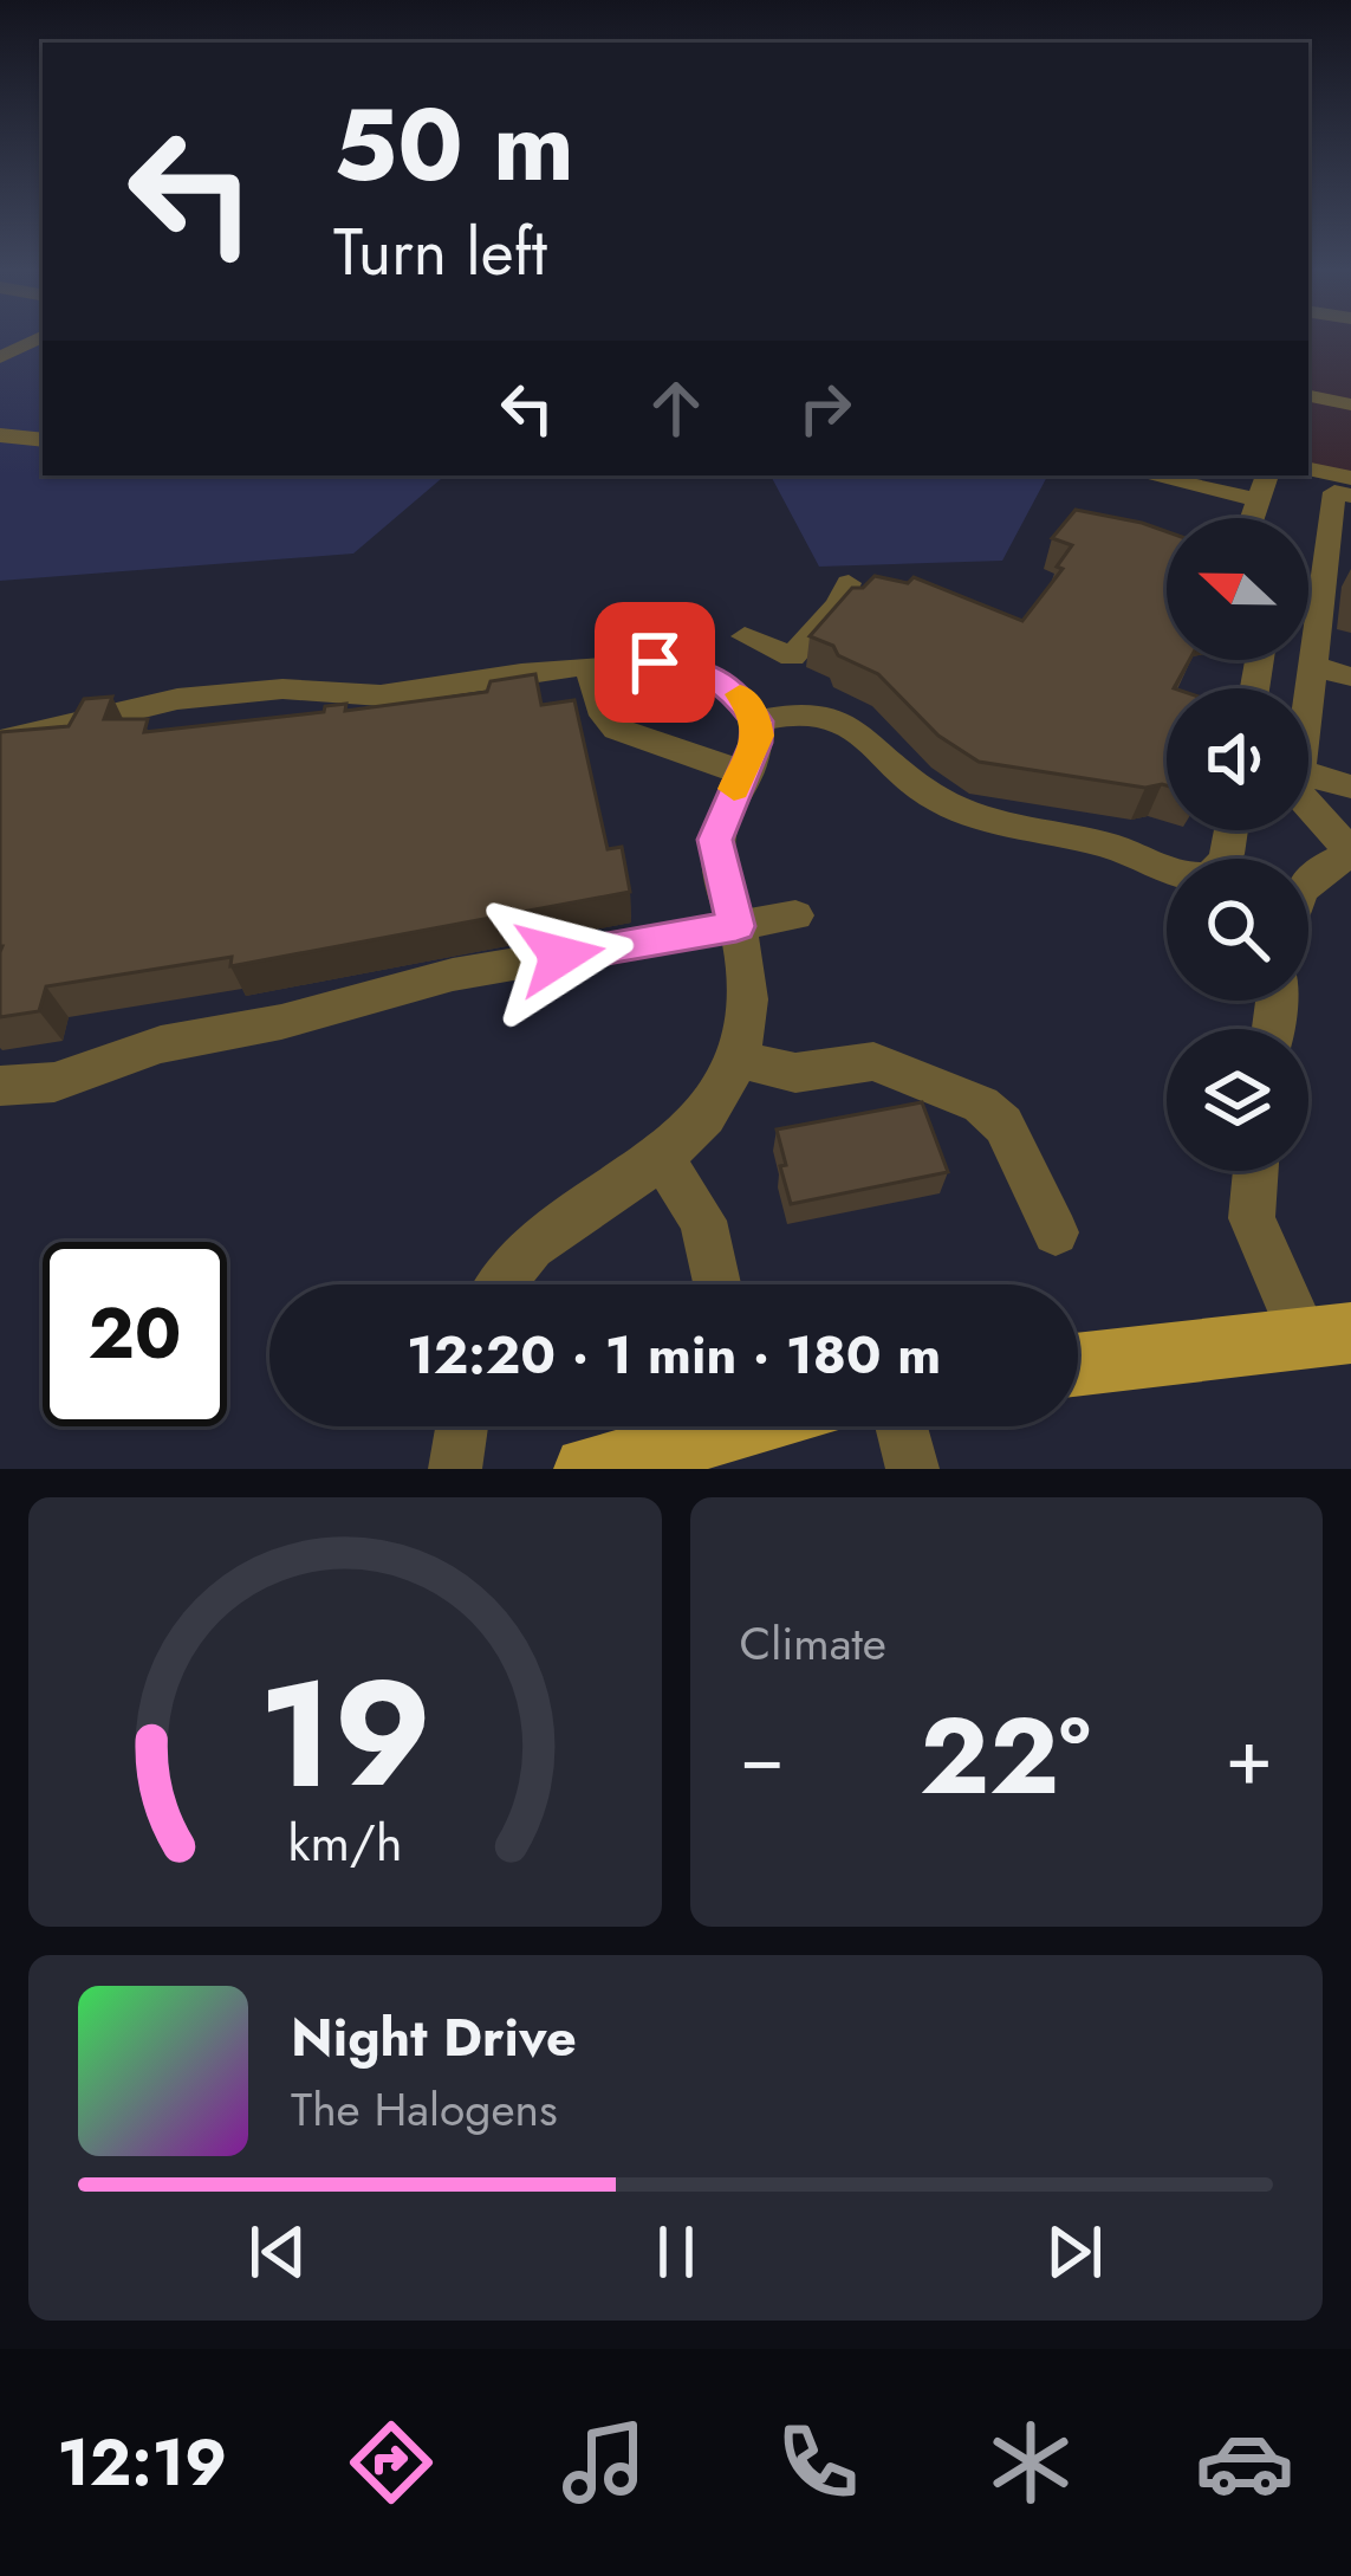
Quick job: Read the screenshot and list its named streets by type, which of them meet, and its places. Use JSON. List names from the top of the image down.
{
  "north": "left",
  "page": {
    "turn": ["50 m", "Turn left"],
    "limit": "20",
    "trip": "12:20 · 1 min · 180 m",
    "tile": "Climate",
    "heat": ["−", "22°", "+"],
    "song": ["Night Drive", "The Halogens"],
    "tabs": "12:19",
    "gauge": ["19", "km/h"]
  }
}
